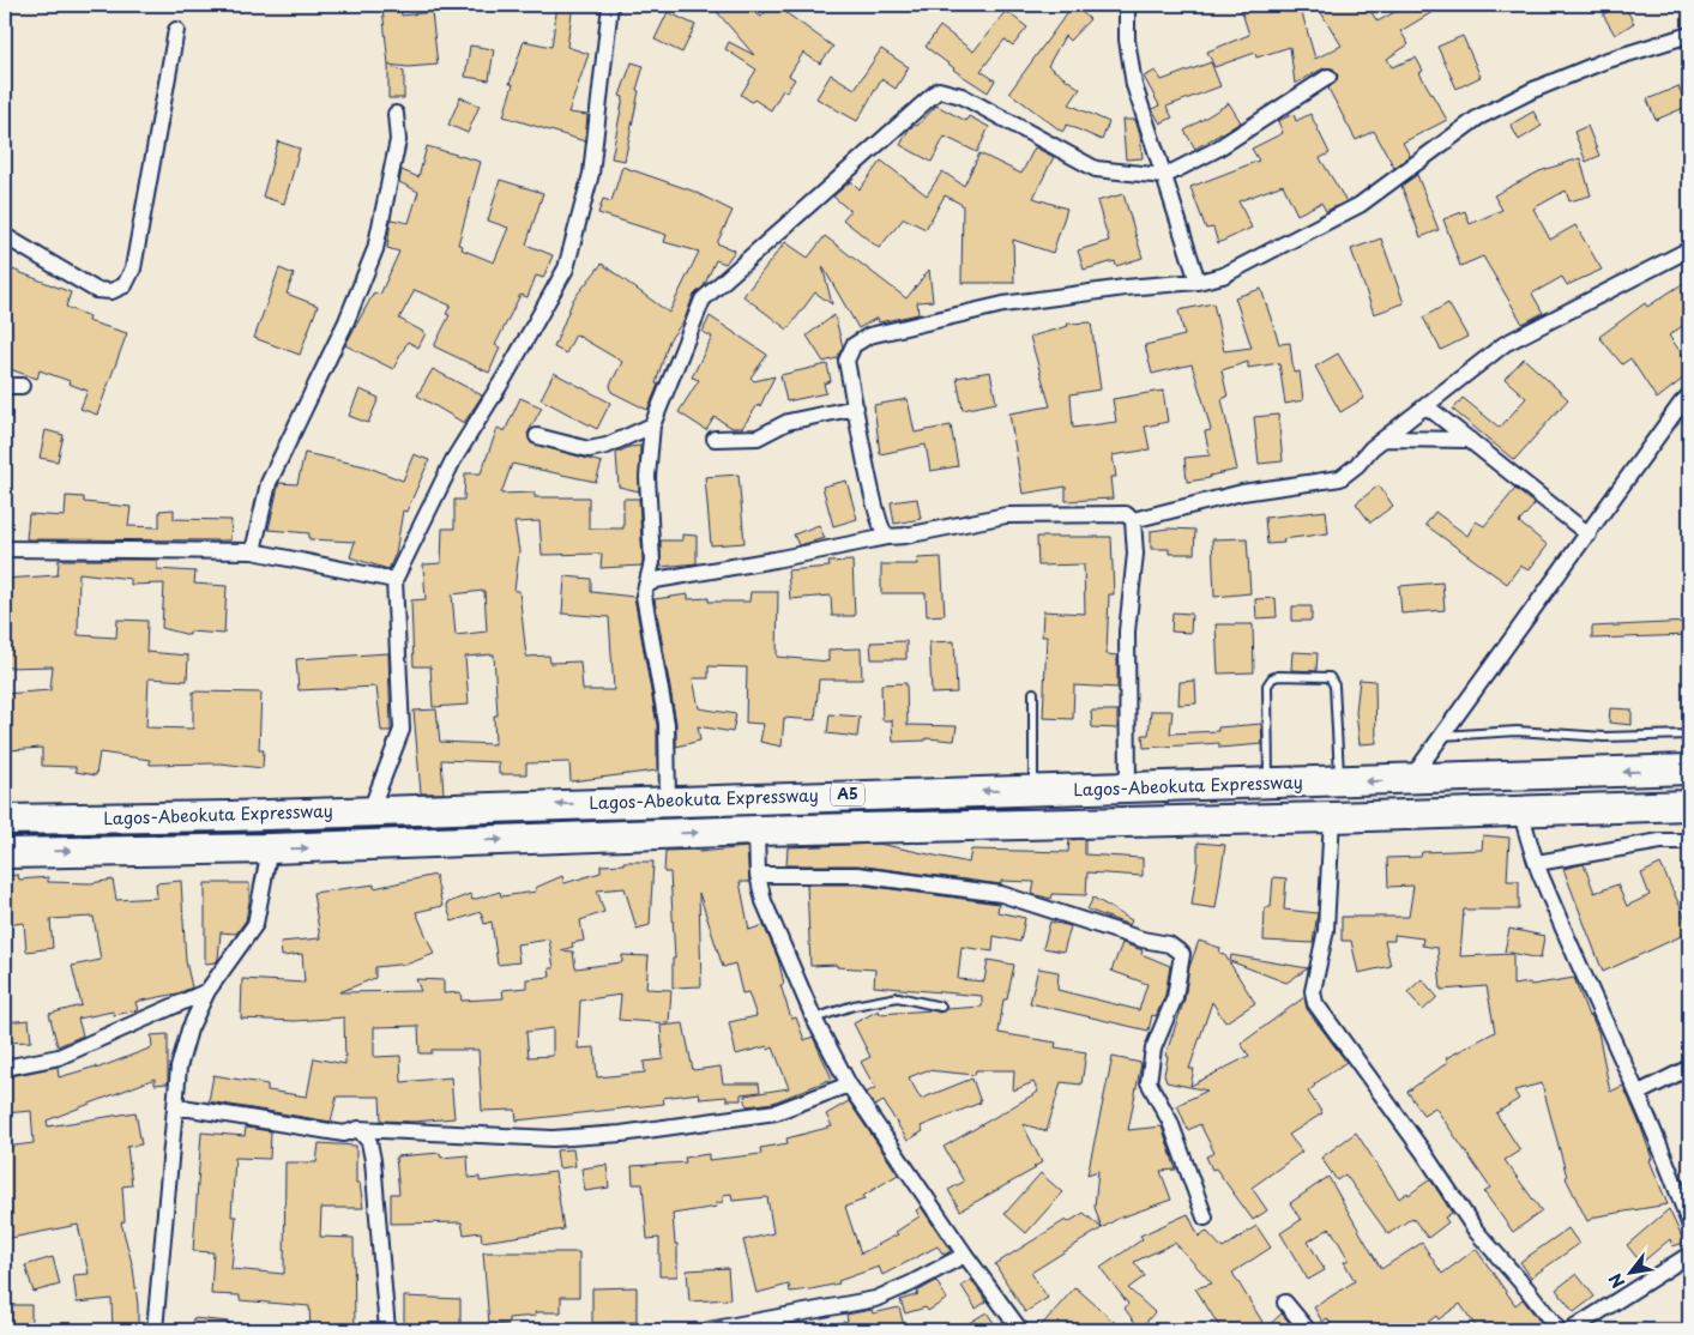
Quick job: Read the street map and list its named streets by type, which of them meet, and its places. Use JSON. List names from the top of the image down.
{
  "streets": {
    "highway": ["Lagos-Abeokuta Expressway", "A5"]
  },
  "north": "bottom left"
}
